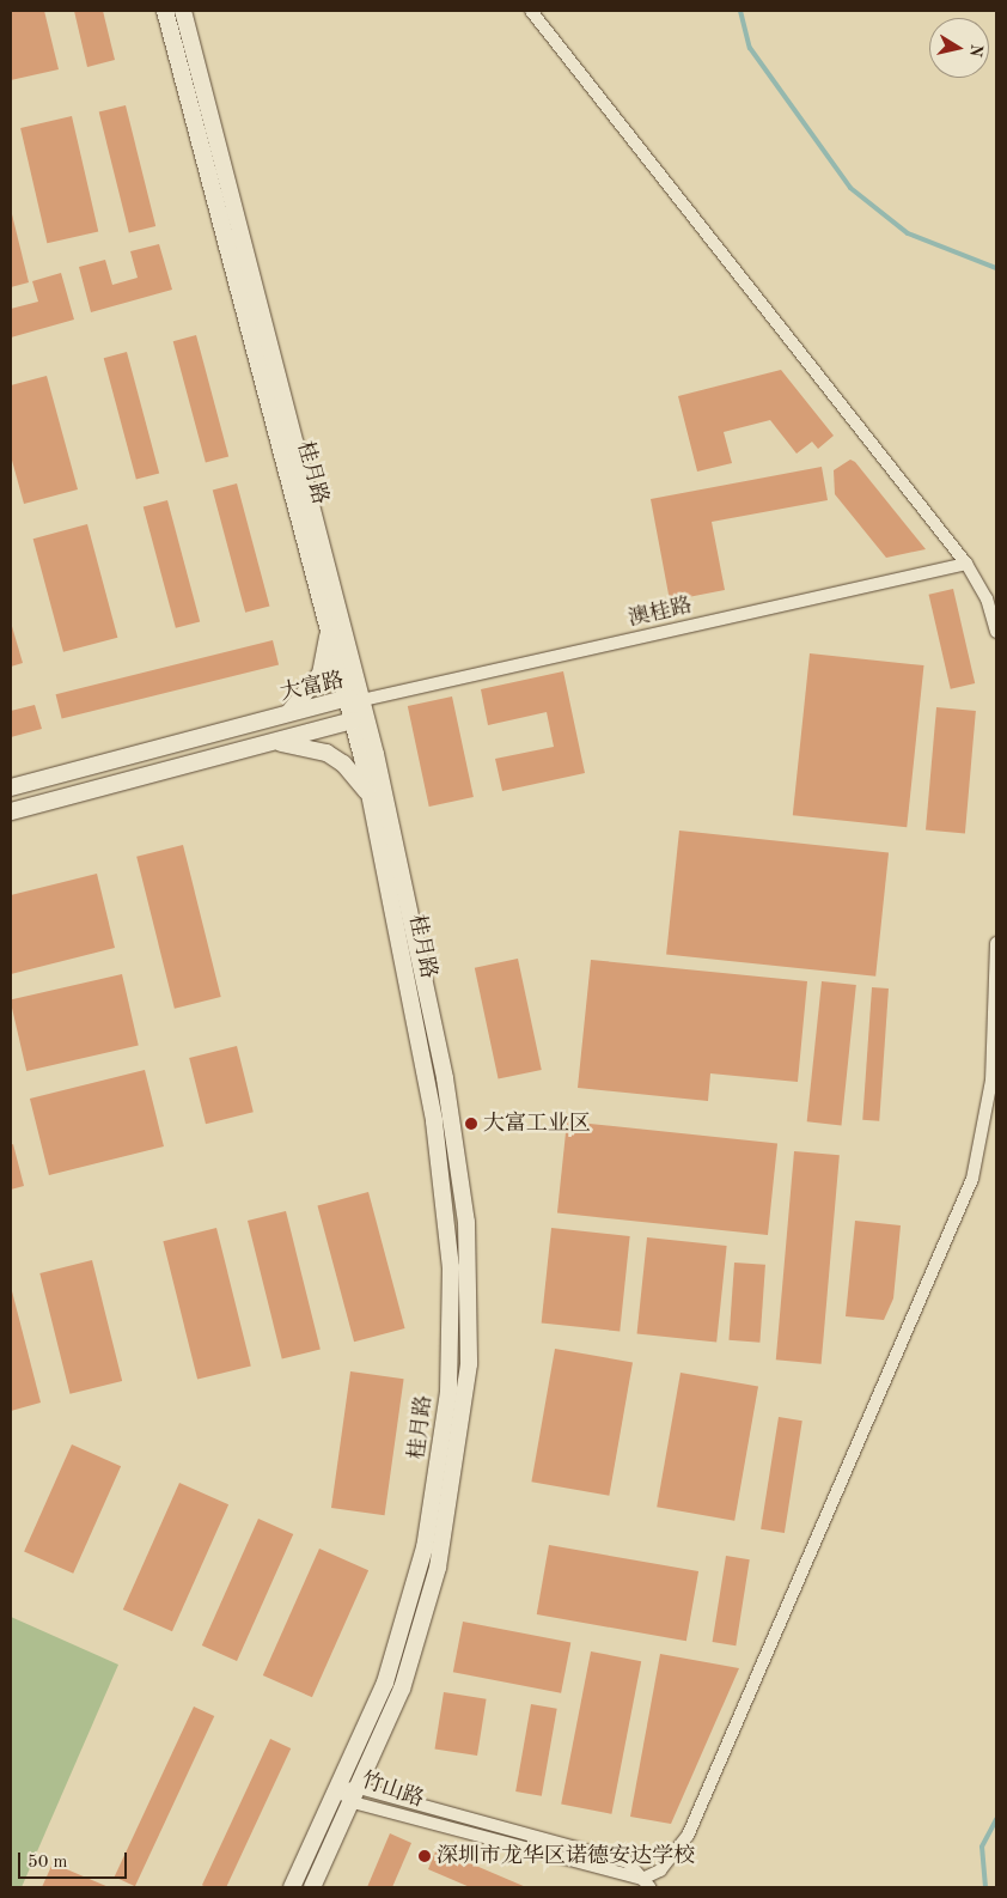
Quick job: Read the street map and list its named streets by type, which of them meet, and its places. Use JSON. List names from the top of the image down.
{
  "streets": {
    "main road": ["桂月路", "大富路"],
    "street": ["澳桂路", "竹山路"]
  },
  "crossings": [
    ["桂月路", "澳桂路"],
    ["桂月路", "大富路"],
    ["桂月路", "竹山路"],
    ["澳桂路", "大富路"]
  ],
  "places": ["大富工业区", "深圳市龙华区诺德安达学校"],
  "scale_bar": "50 m",
  "north": "right"
}
